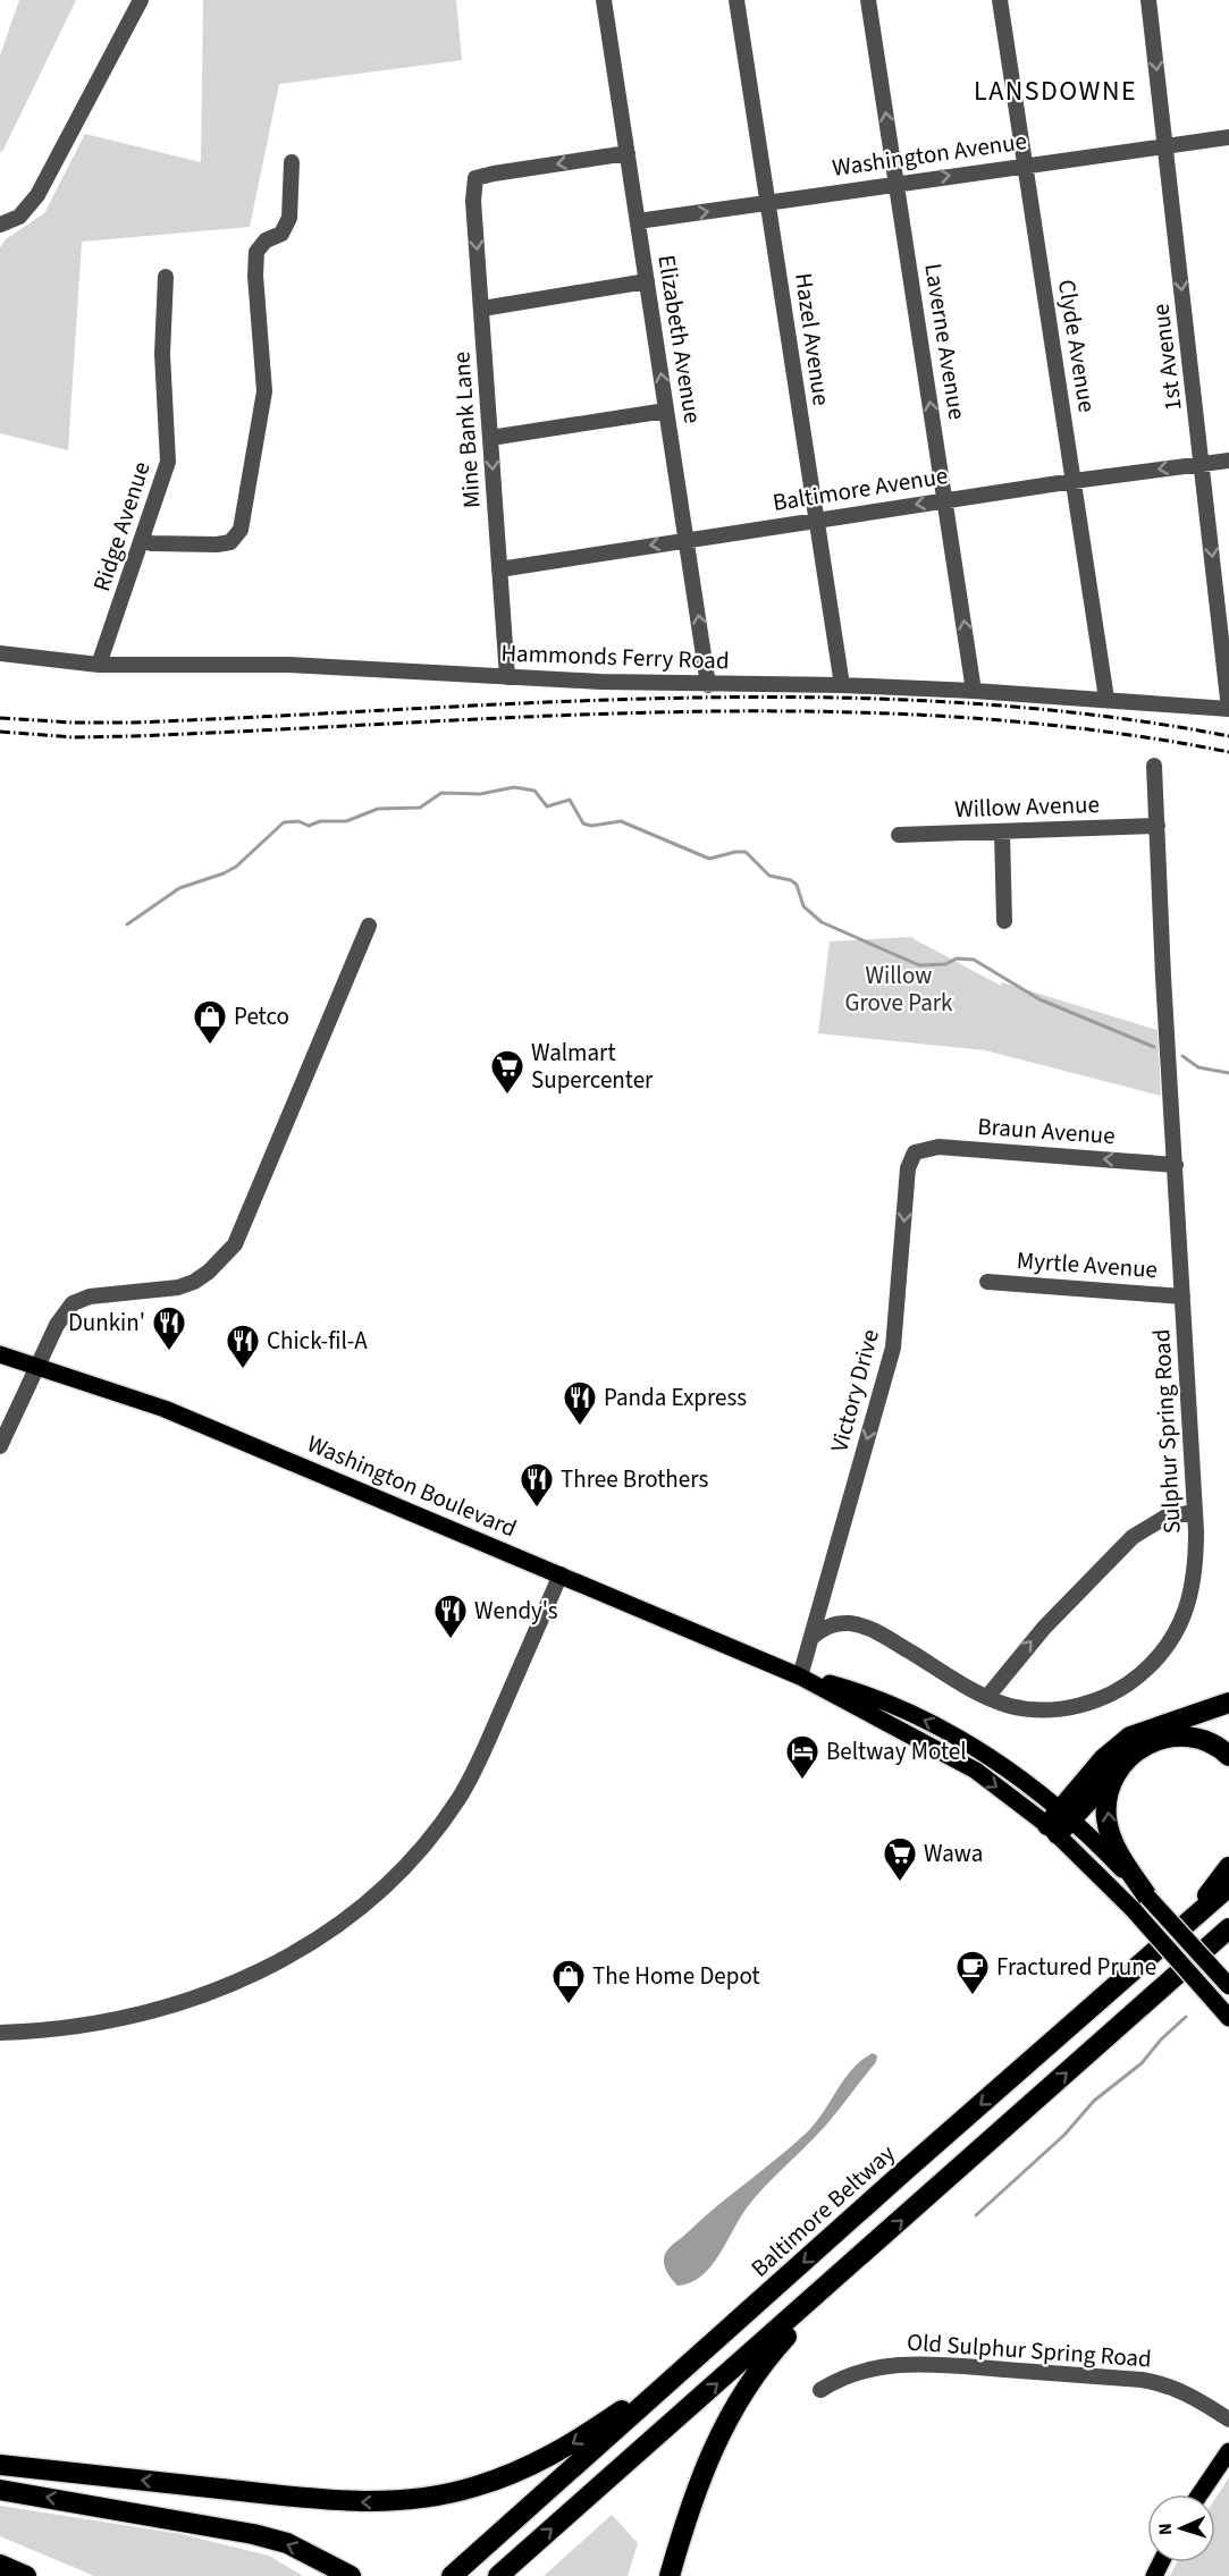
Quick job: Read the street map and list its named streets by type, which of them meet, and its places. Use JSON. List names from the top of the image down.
{
  "streets": {
    "highway": ["Baltimore Beltway"],
    "main road": ["Washington Boulevard"],
    "street": [
      "Washington Avenue",
      "Elizabeth Avenue",
      "Hazel Avenue",
      "Laverne Avenue",
      "Clyde Avenue",
      "1st Avenue",
      "Mine Bank Lane",
      "Baltimore Avenue",
      "Ridge Avenue",
      "Hammonds Ferry Road",
      "Willow Avenue",
      "Braun Avenue",
      "Myrtle Avenue",
      "Victory Drive",
      "Sulphur Spring Road",
      "Old Sulphur Spring Road"
    ]
  },
  "crossings": [
    ["Washington Avenue", "Elizabeth Avenue"],
    ["Washington Avenue", "Hazel Avenue"],
    ["Washington Avenue", "Laverne Avenue"],
    ["Washington Avenue", "Clyde Avenue"],
    ["Washington Avenue", "1st Avenue"],
    ["Elizabeth Avenue", "Mine Bank Lane"],
    ["Elizabeth Avenue", "Baltimore Avenue"],
    ["Elizabeth Avenue", "Hammonds Ferry Road"],
    ["Hazel Avenue", "Baltimore Avenue"],
    ["Hazel Avenue", "Hammonds Ferry Road"],
    ["Laverne Avenue", "Baltimore Avenue"],
    ["Laverne Avenue", "Hammonds Ferry Road"],
    ["Clyde Avenue", "Baltimore Avenue"],
    ["Clyde Avenue", "Hammonds Ferry Road"],
    ["1st Avenue", "Baltimore Avenue"],
    ["1st Avenue", "Hammonds Ferry Road"],
    ["Mine Bank Lane", "Baltimore Avenue"],
    ["Mine Bank Lane", "Hammonds Ferry Road"],
    ["Ridge Avenue", "Hammonds Ferry Road"],
    ["Willow Avenue", "Sulphur Spring Road"],
    ["Braun Avenue", "Victory Drive"],
    ["Braun Avenue", "Sulphur Spring Road"],
    ["Myrtle Avenue", "Sulphur Spring Road"],
    ["Victory Drive", "Sulphur Spring Road"]
  ],
  "one_way": [
    "Washington Avenue",
    "Elizabeth Avenue",
    "Laverne Avenue",
    "1st Avenue",
    "Braun Avenue",
    "Victory Drive"
  ],
  "districts": ["LANSDOWNE"],
  "parks": ["Willow Grove Park"],
  "places": {
    "shop": ["Petco", "The Home Depot"],
    "supermarket": ["Walmart Supercenter", "Wawa"],
    "restaurant": [
      "Dunkin'",
      "Chick-fil-A",
      "Panda Express",
      "Three Brothers",
      "Wendy's"
    ],
    "hotel": ["Beltway Motel"],
    "cafe": ["Fractured Prune"]
  },
  "north": "left"
}
